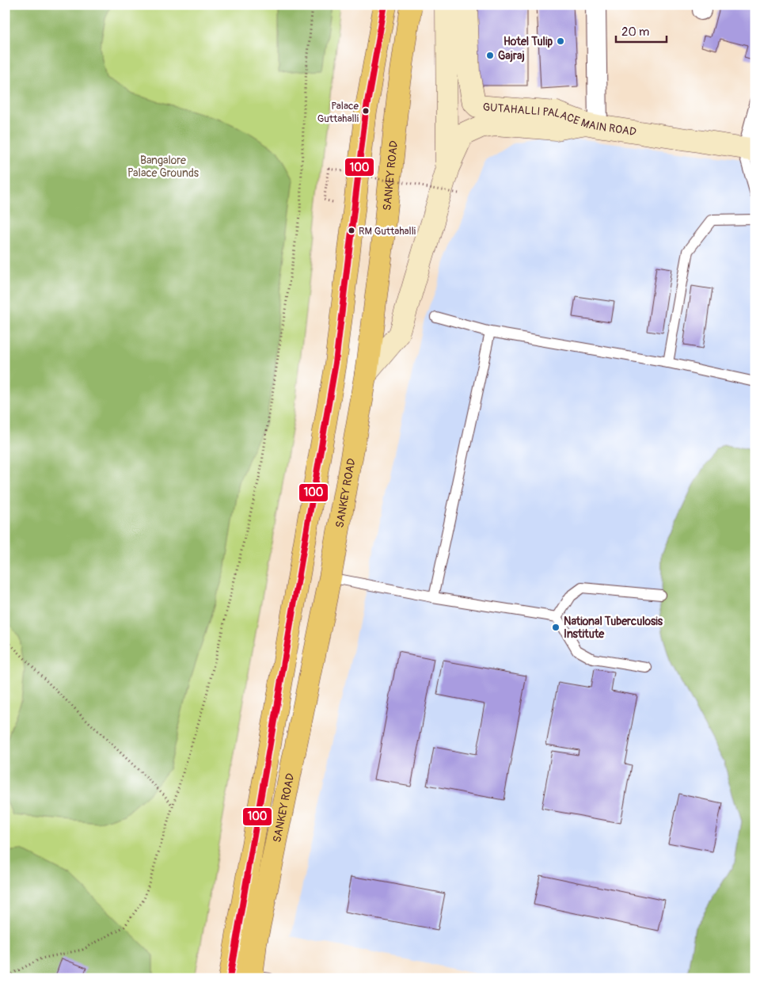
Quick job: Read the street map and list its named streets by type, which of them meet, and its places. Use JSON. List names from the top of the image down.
{
  "streets": {
    "main road": ["SANKEY ROAD"],
    "street": ["GUTAHALLI PALACE MAIN ROAD"]
  },
  "parks": ["Bangalore Palace Grounds"],
  "places": [
    "Hotel Tulip",
    "Gajraj",
    "Palace Guttahalli",
    "RM Guttahalli",
    "National Tuberculosis Institute"
  ],
  "lines": ["transit line 100"],
  "scale_bar": "20 m"
}
